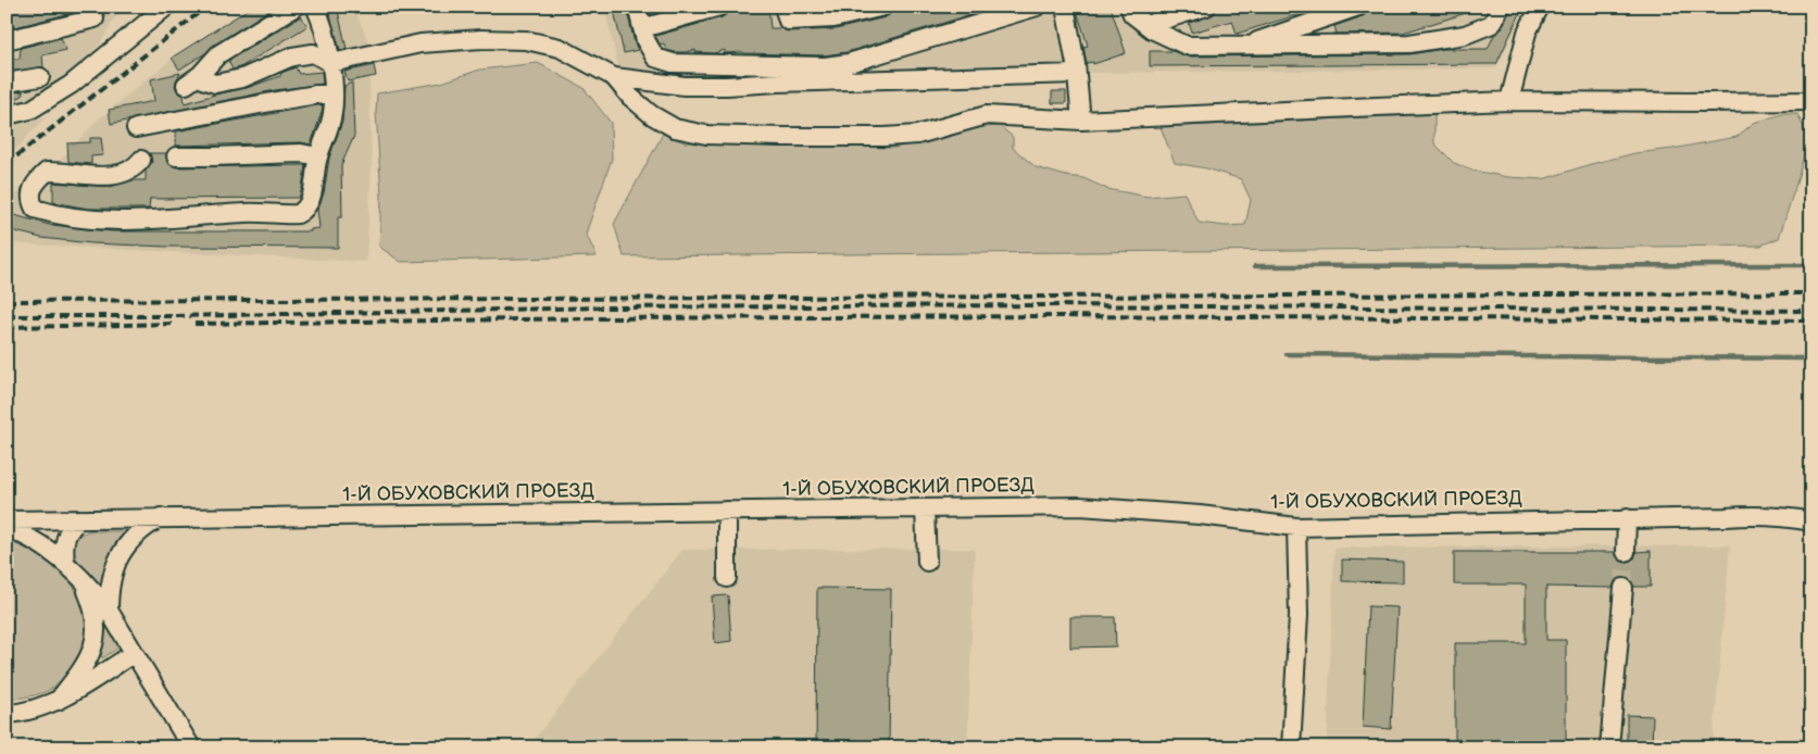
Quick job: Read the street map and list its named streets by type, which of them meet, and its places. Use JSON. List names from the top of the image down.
{
  "streets": {
    "street": ["1-Й ОБУХОВСКИЙ ПРОЕЗД"]
  }
}
